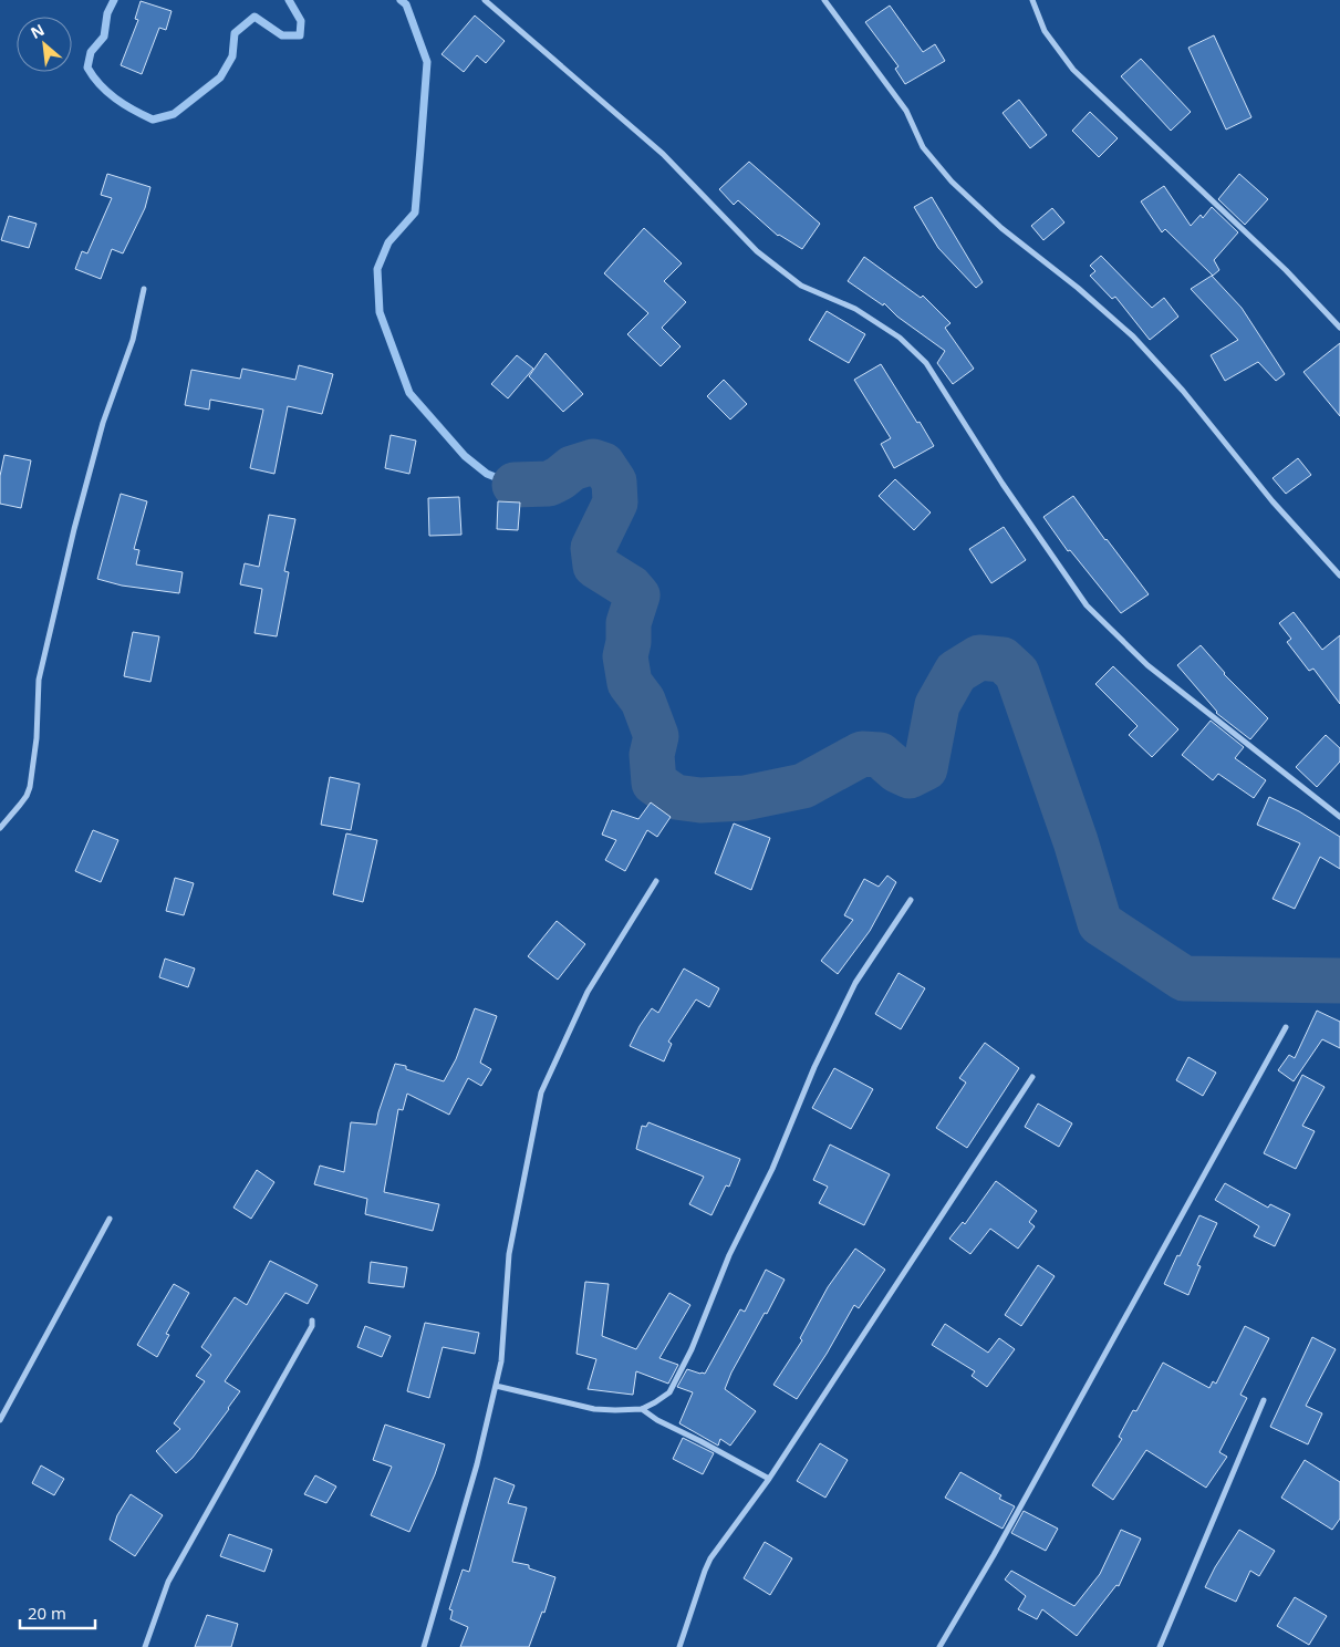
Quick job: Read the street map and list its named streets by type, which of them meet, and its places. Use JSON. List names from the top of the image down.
{
  "scale_bar": "20 m",
  "north": "top left"
}
